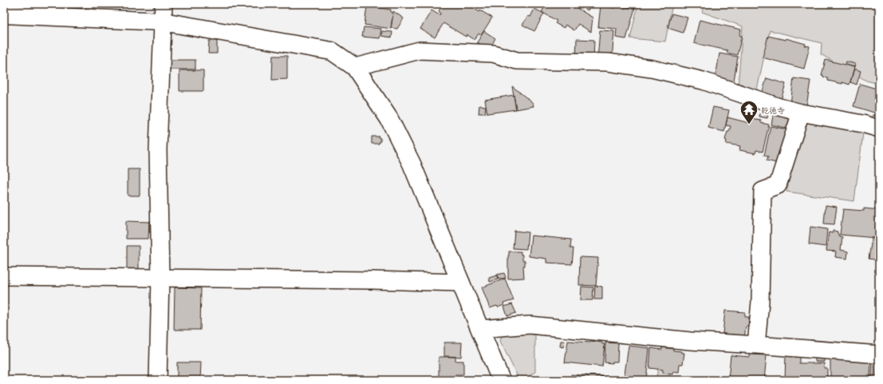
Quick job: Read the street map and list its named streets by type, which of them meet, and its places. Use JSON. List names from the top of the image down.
{
  "places": {
    "temple": ["乾徳寺"]
  }
}
